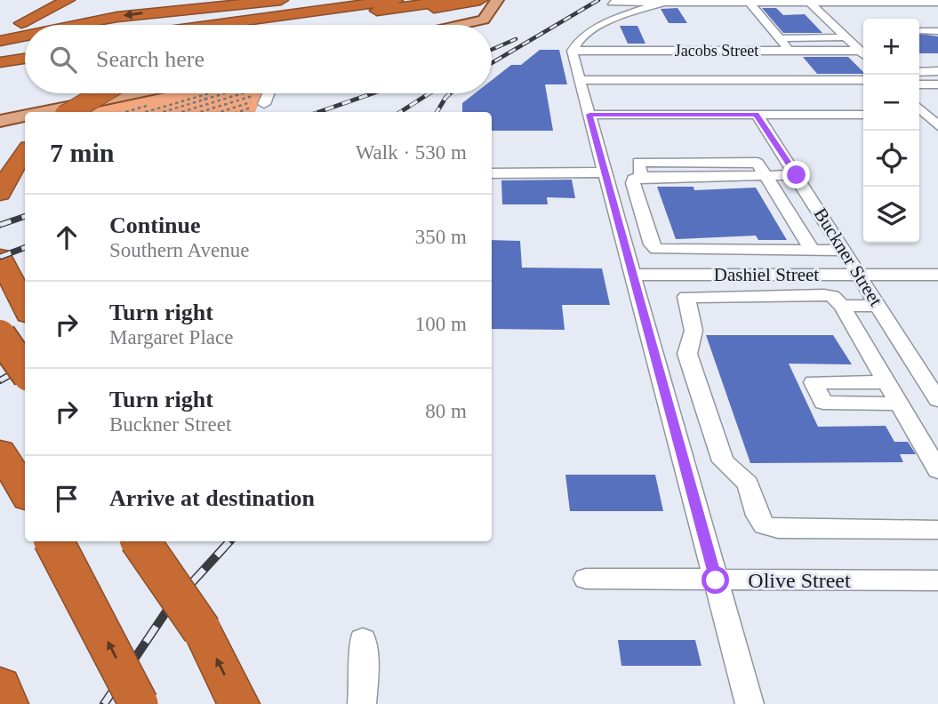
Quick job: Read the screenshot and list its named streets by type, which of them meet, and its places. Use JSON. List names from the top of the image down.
{
  "streets": {
    "street": [
      "Jacobs Street",
      "Buckner Street",
      "Dashiel Street",
      "Olive Street"
    ]
  },
  "crossings": [
    ["Buckner Street", "Dashiel Street"]
  ],
  "page": {
    "map_buttons": ["+", "−"],
    "search": "Search here",
    "heading": ["7 min", "Walk · 530 m"],
    "list": [
      ["Continue", "Southern Avenue", "350 m"],
      ["Turn right", "Margaret Place", "100 m"],
      ["Turn right", "Buckner Street", "80 m"],
      "Arrive at destination"
    ]
  }
}
